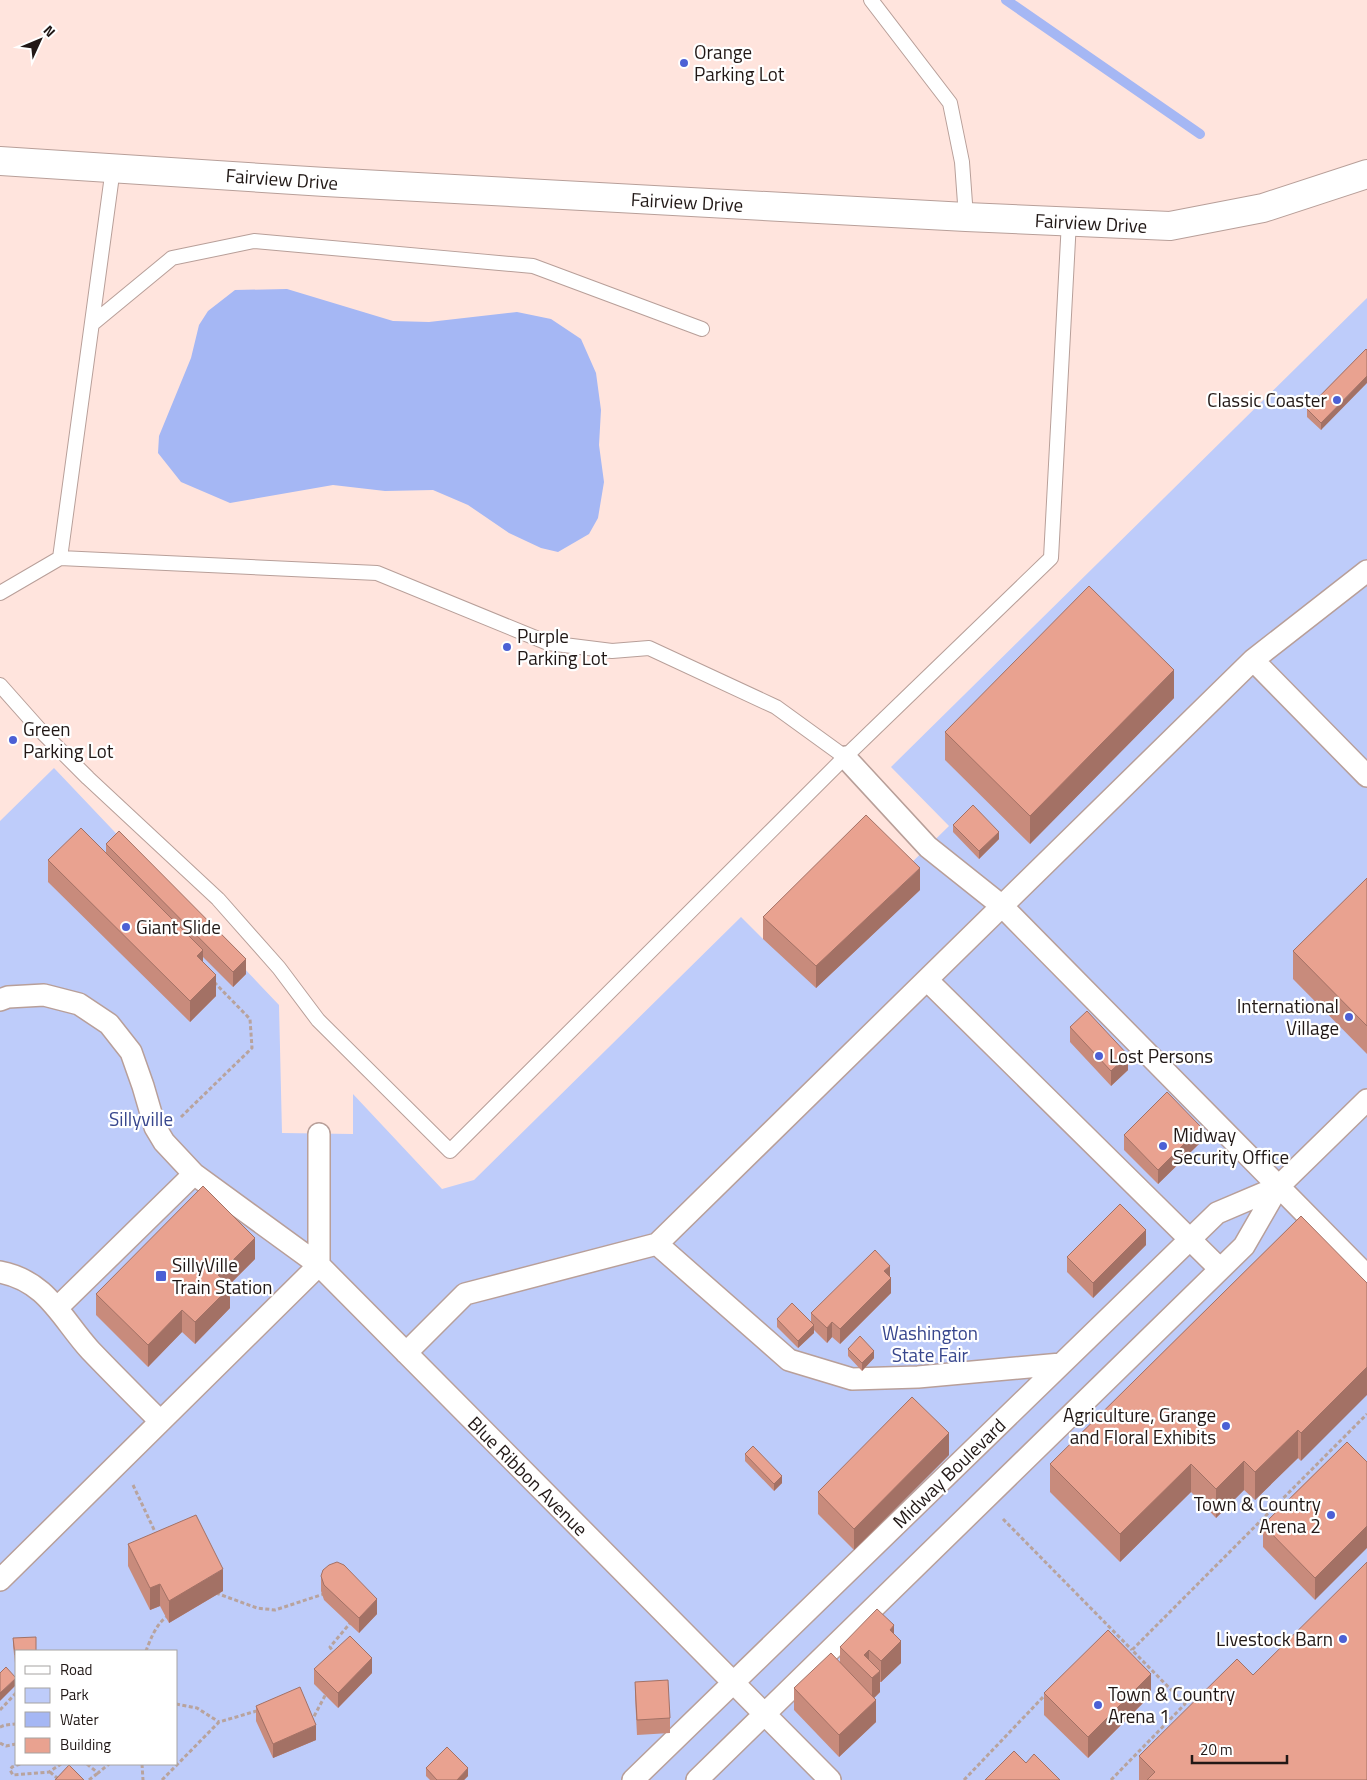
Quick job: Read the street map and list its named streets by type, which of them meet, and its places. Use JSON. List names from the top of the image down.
{
  "streets": {
    "main road": ["Fairview Drive"],
    "street": ["Midway Boulevard", "Blue Ribbon Avenue"]
  },
  "crossings": [
    ["Midway Boulevard", "Blue Ribbon Avenue"]
  ],
  "parks": ["Sillyville", "Washington State Fair"],
  "places": {
    "other": [
      "Orange Parking Lot",
      "Classic Coaster",
      "Purple Parking Lot",
      "Green Parking Lot",
      "Giant Slide",
      "International Village",
      "Lost Persons",
      "Midway Security Office",
      "Agriculture, Grange and Floral Exhibits",
      "Town & Country Arena 2",
      "Livestock Barn",
      "Town & Country Arena 1"
    ],
    "transit": ["SillyVille Train Station"]
  },
  "legend": [
    "Road",
    "Park",
    "Water",
    "Building"
  ],
  "scale_bar": "20 m",
  "north": "top right"
}
